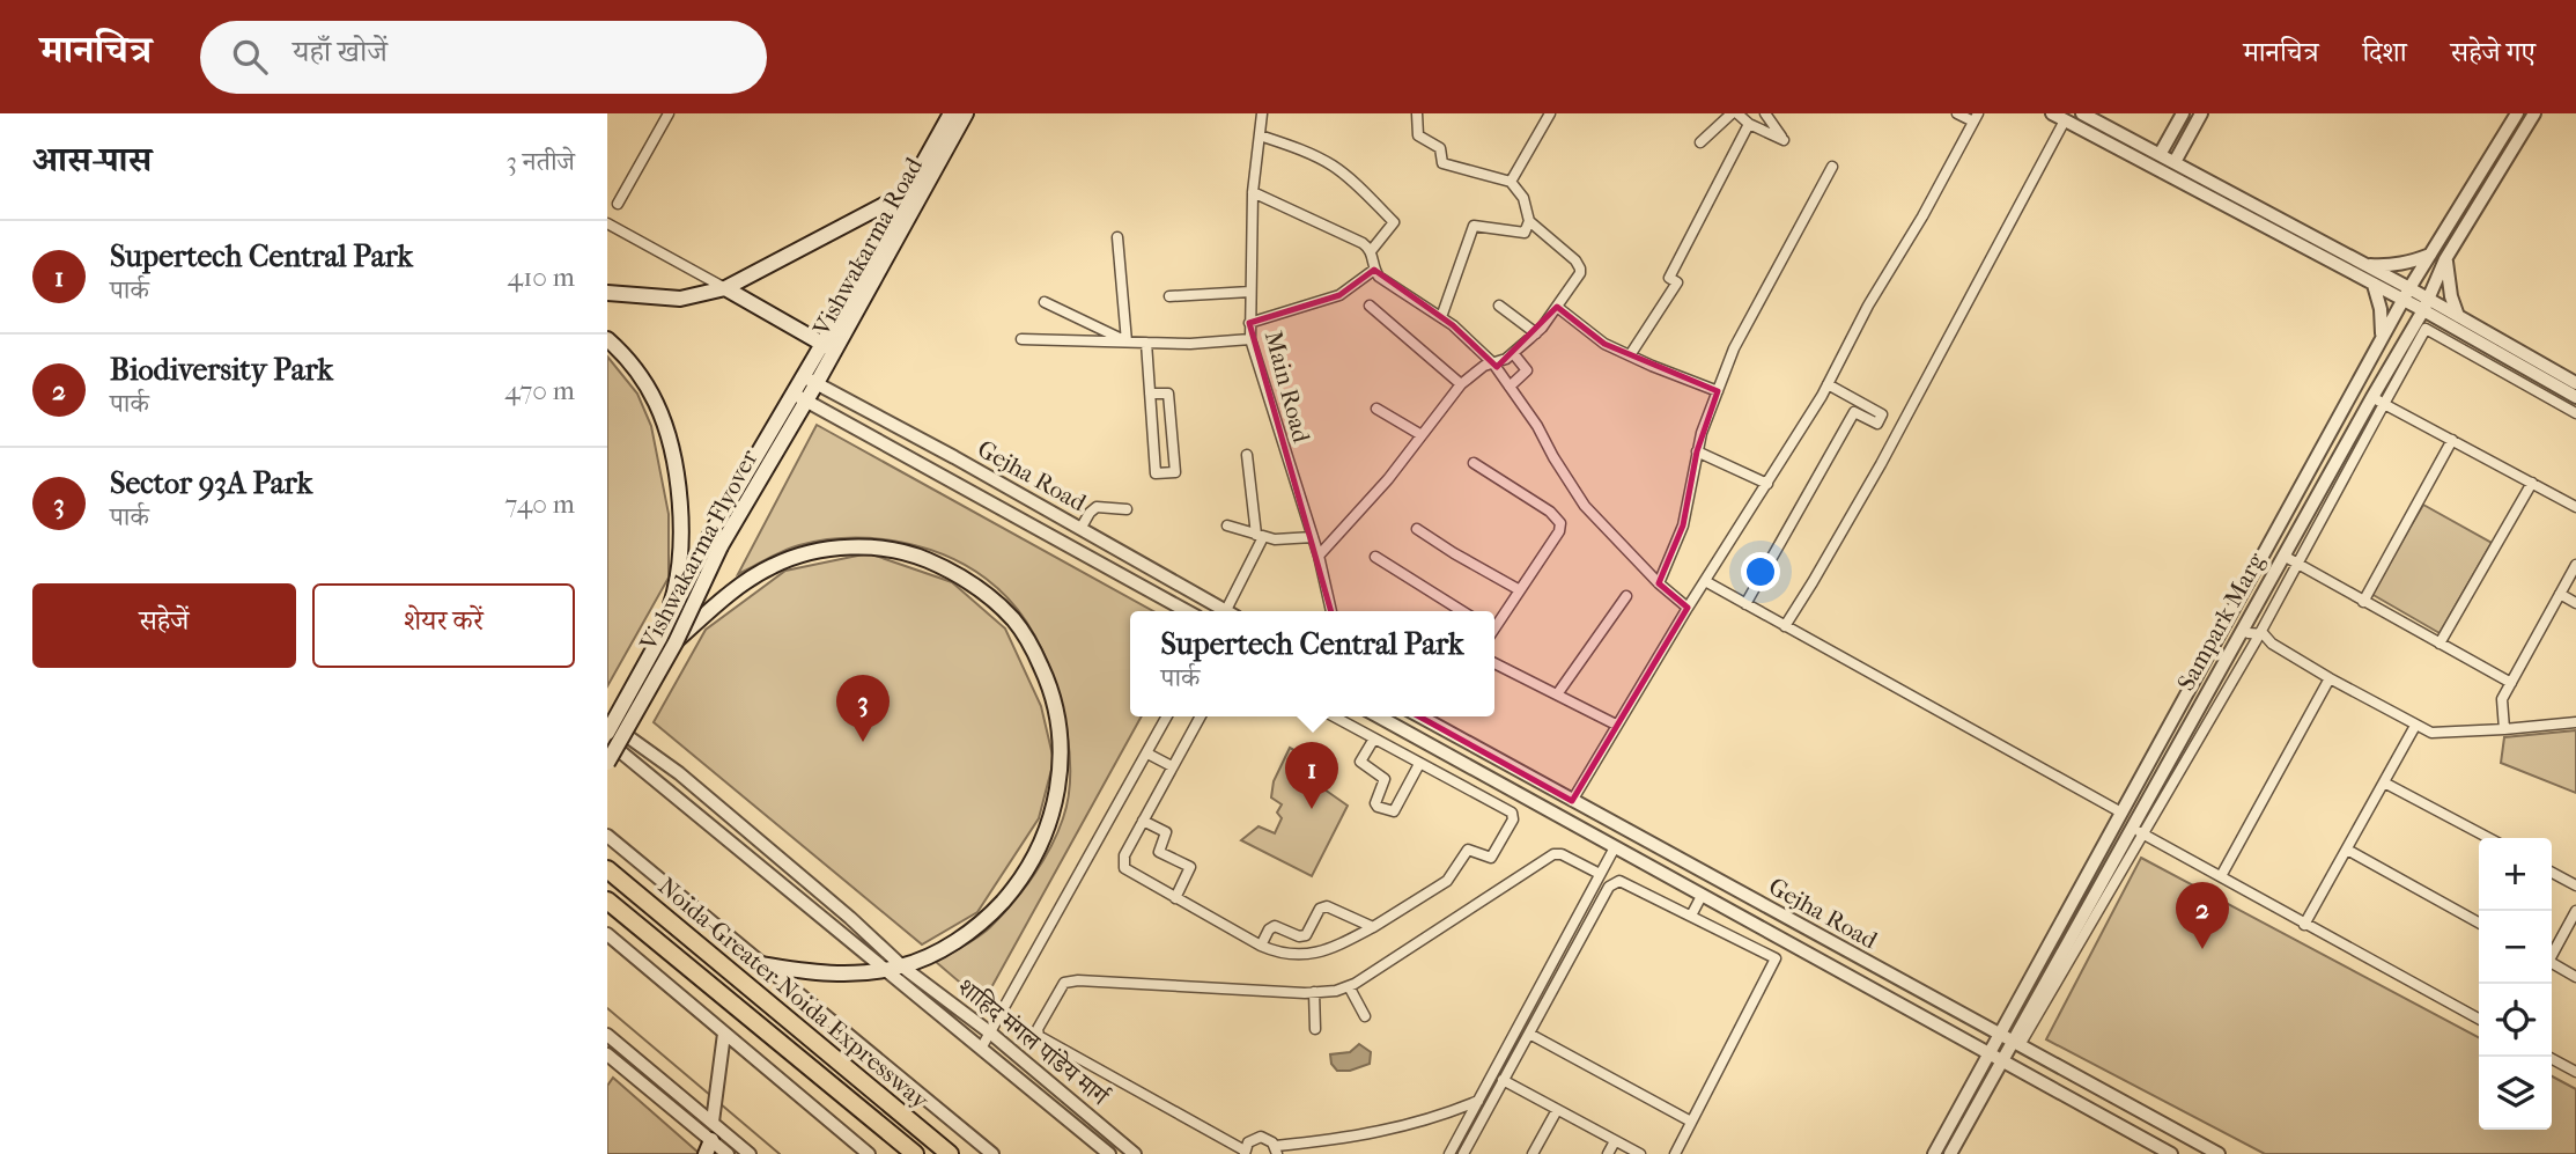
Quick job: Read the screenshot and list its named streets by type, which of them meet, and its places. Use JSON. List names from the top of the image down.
{
  "streets": {
    "highway": ["Noida-Greater Noida Expressway"],
    "main road": ["Vishwakarma Road", "Vishwakarma Flyover"],
    "street": [
      "Main Road",
      "Gejha Road",
      "Sampark Marg",
      "शाहिद मंगल पांडेय मार्ग"
    ]
  },
  "crossings": [
    ["Vishwakarma Road", "Gejha Road"],
    ["Vishwakarma Road", "Vishwakarma Flyover"],
    ["Gejha Road", "Vishwakarma Flyover"],
    ["Gejha Road", "Sampark Marg"]
  ],
  "page": {
    "header": "मानचित्र",
    "search": "यहाँ खोजें",
    "nav": ["मानचित्र", "दिशा", "सहेजे गए"],
    "heading": ["आस-पास", "3 नतीजे"],
    "list": [
      {
        "mark": "1",
        "name": "Supertech Central Park",
        "note": "पार्क",
        "value": "410 m"
      },
      {
        "mark": "2",
        "name": "Biodiversity Park",
        "note": "पार्क",
        "value": "470 m"
      },
      {
        "mark": "3",
        "name": "Sector 93A Park",
        "note": "पार्क",
        "value": "740 m"
      }
    ],
    "buttons": ["सहेजें", "शेयर करें"],
    "popup": ["Supertech Central Park", "पार्क"],
    "pins": ["3", "1", "2"],
    "map_buttons": ["+", "−"]
  }
}
